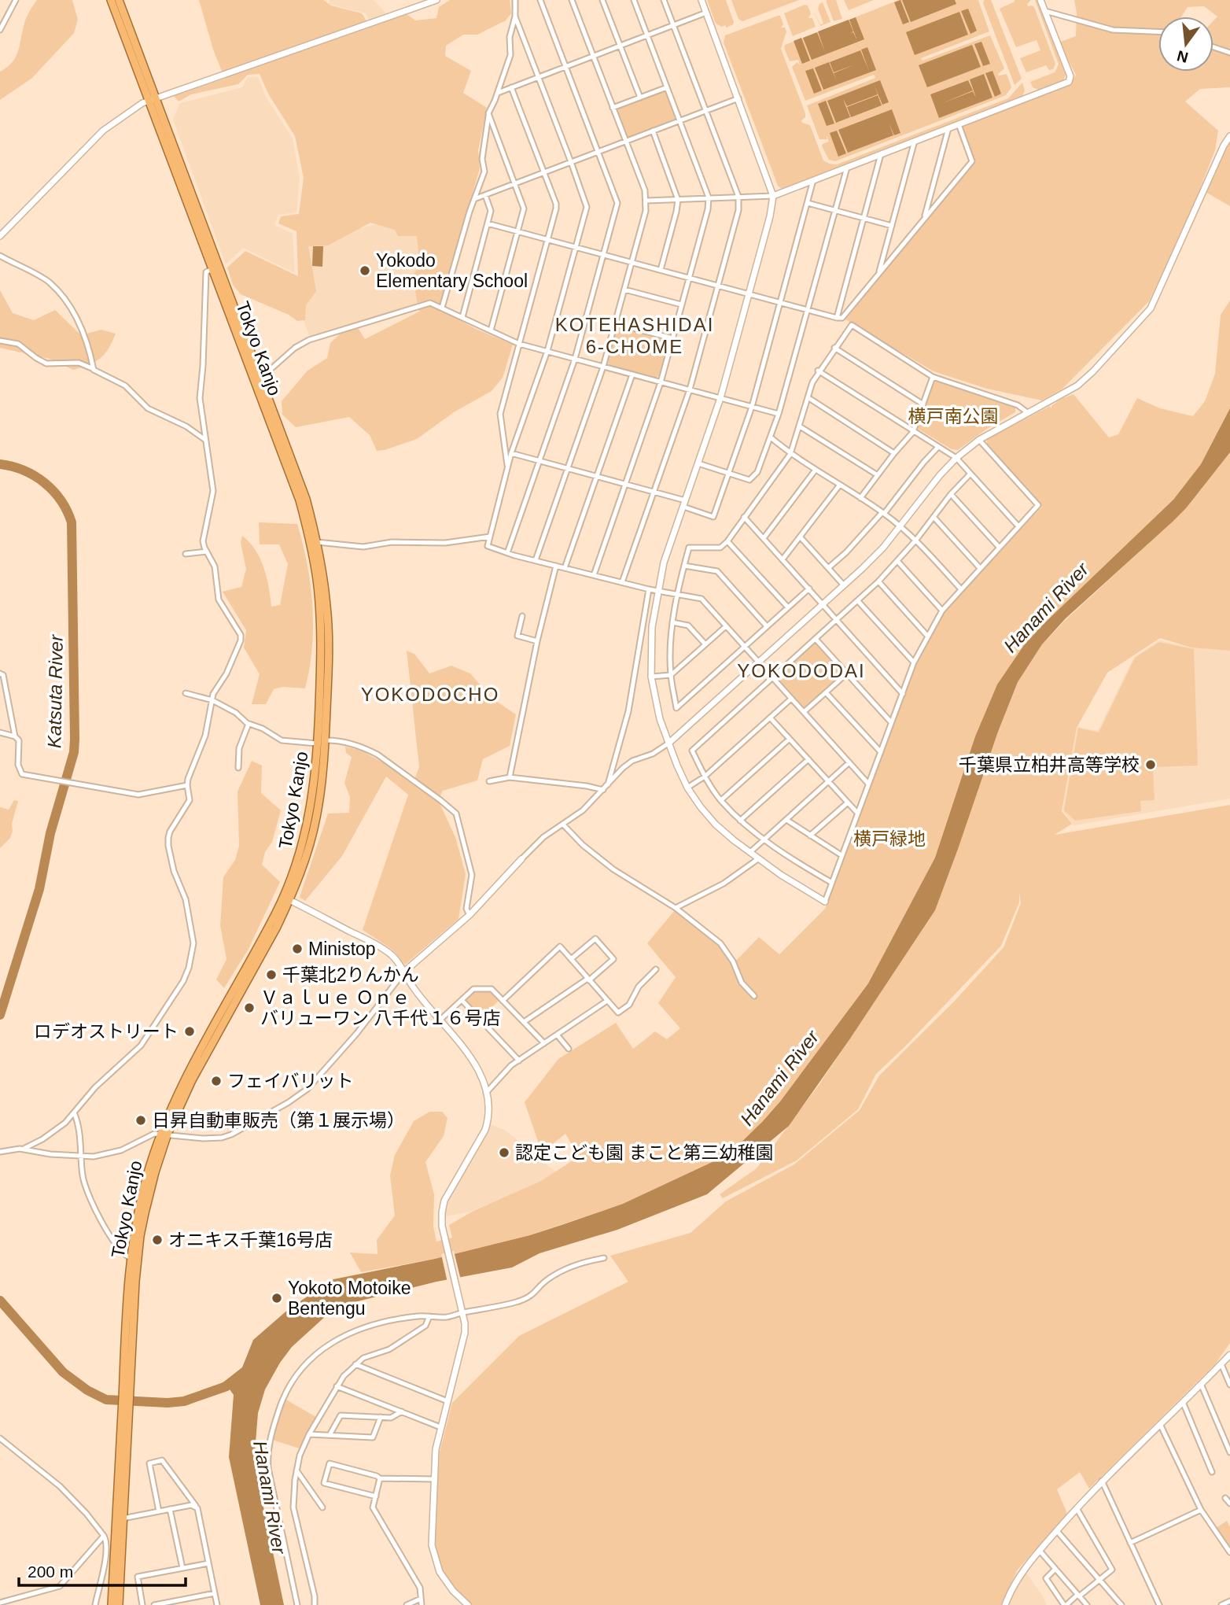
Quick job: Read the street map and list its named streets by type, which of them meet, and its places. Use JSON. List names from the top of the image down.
{
  "streets": {
    "highway": ["Tokyo Kanjo"]
  },
  "districts": ["KOTEHASHIDAI 6-CHOME", "YOKODODAI", "YOKODOCHO"],
  "water": ["Hanami River", "Katsuta River"],
  "parks": ["横戸南公園", "横戸緑地"],
  "places": [
    "Yokodo Elementary School",
    "千葉県立柏井高等学校",
    "Ministop",
    "千葉北2りんかん",
    "Ｖａｌｕｅ Ｏｎｅ バリューワン 八千代１６号店",
    "ロデオストリート",
    "フェイバリット",
    "日昇自動車販売（第１展示場）",
    "認定こども園 まこと第三幼稚園",
    "オニキス千葉16号店",
    "Yokoto Motoike Bentengu"
  ],
  "scale_bar": "200 m",
  "north": "bottom"
}
